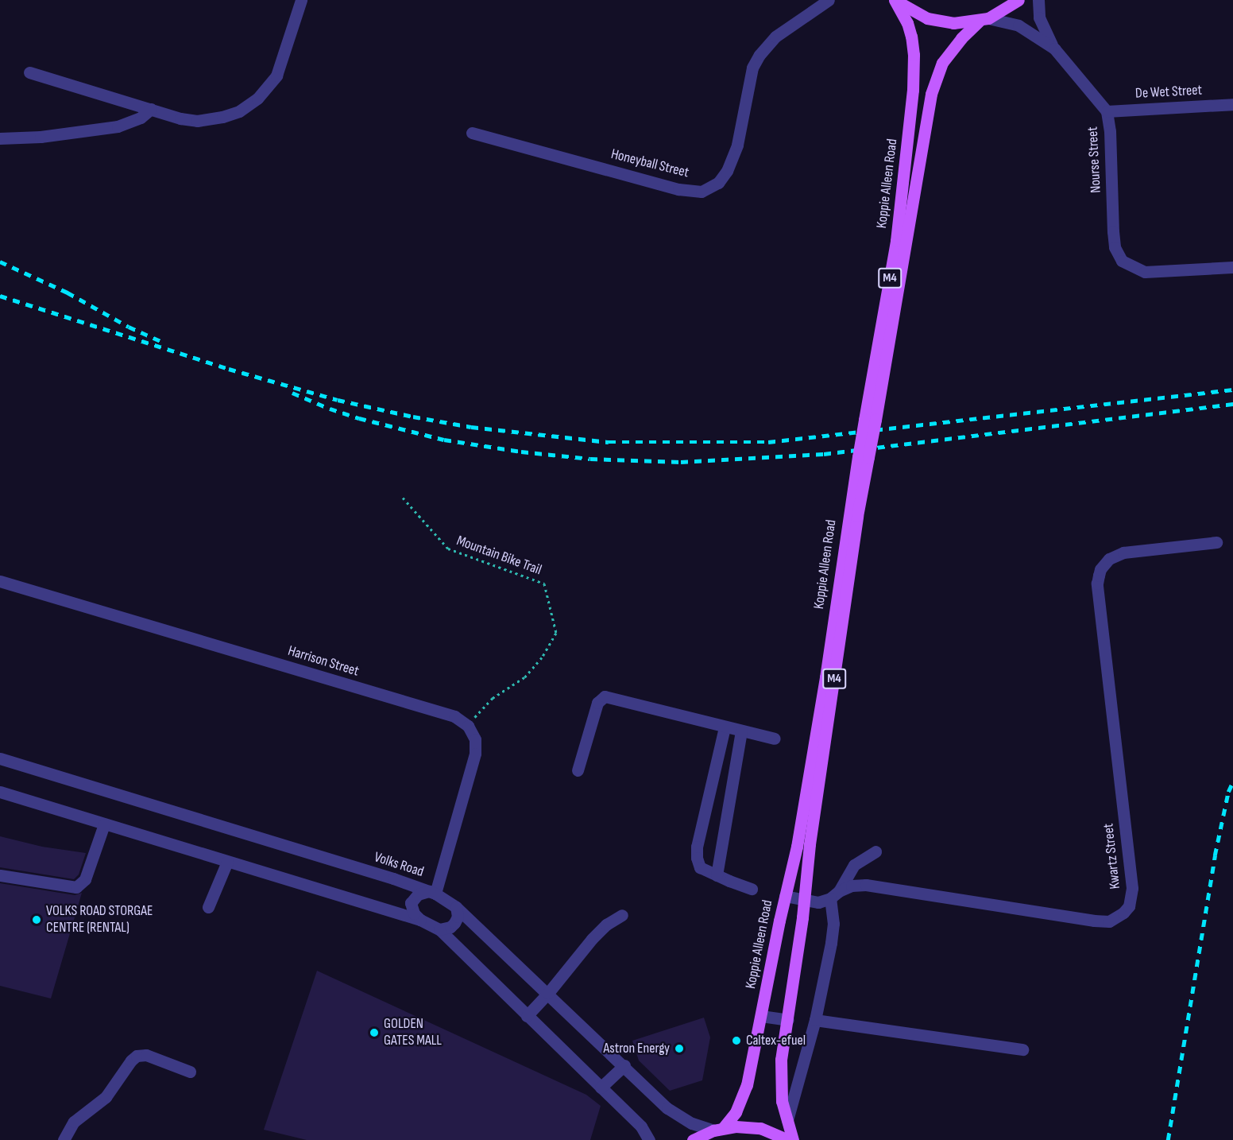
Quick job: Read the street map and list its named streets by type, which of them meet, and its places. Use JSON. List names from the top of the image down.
{
  "streets": {
    "main road": ["Koppie Alleen Road", "M4"],
    "street": [
      "De Wet Street",
      "Nourse Street",
      "Honeyball Street",
      "Harrison Street",
      "Kwartz Street",
      "Volks Road"
    ],
    "path": ["Mountain Bike Trail"]
  },
  "crossings": [
    ["De Wet Street", "Nourse Street"],
    ["Nourse Street", "Koppie Alleen Road"],
    ["Nourse Street", "M4"],
    ["Koppie Alleen Road", "M4"],
    ["Koppie Alleen Road", "Kwartz Street"],
    ["Koppie Alleen Road", "Volks Road"],
    ["M4", "Volks Road"],
    ["Mountain Bike Trail", "Harrison Street"]
  ],
  "places": [
    "VOLKS ROAD STORGAE CENTRE (RENTAL)",
    "GOLDEN GATES MALL",
    "Caltex-efuel",
    "Astron Energy"
  ]
}
